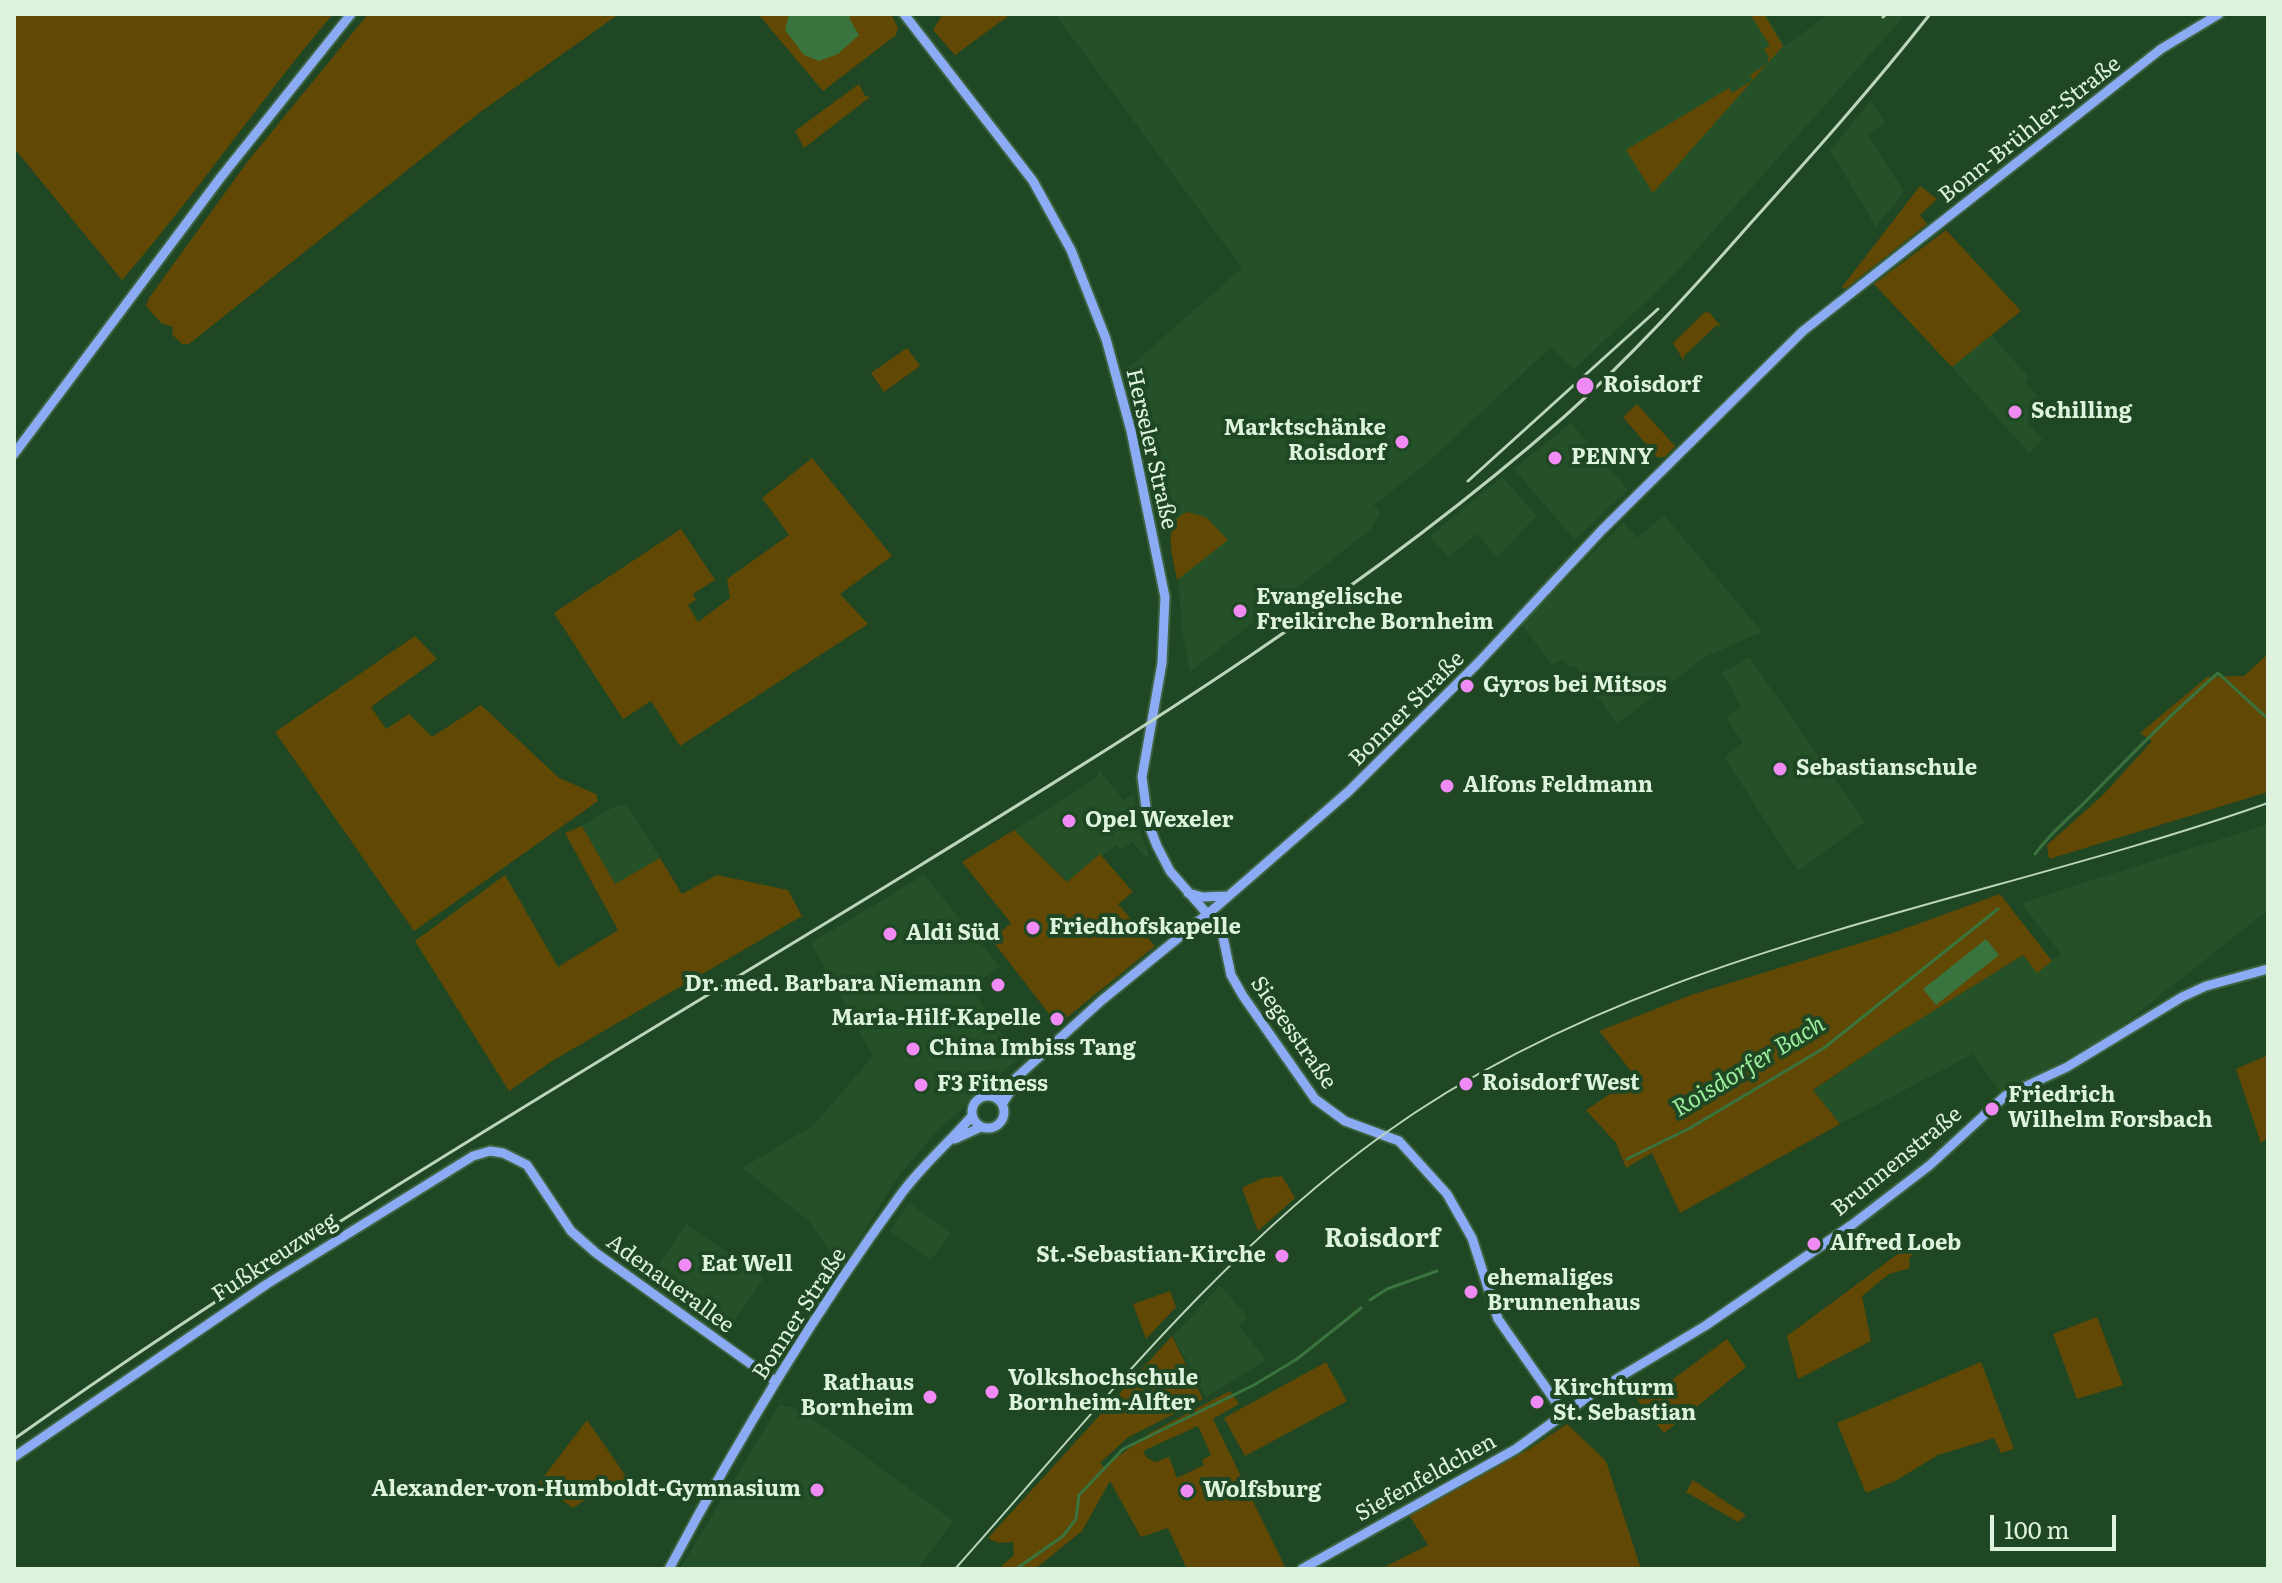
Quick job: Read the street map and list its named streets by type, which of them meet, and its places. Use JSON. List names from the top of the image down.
{
  "streets": {
    "street": [
      "Bonn-Brühler-Straße",
      "Herseler Straße",
      "Bonner Straße",
      "Siegesstraße",
      "Brunnenstraße",
      "Fußkreuzweg",
      "Adenauerallee",
      "Siefenfeldchen"
    ]
  },
  "crossings": [
    ["Bonn-Brühler-Straße", "Bonner Straße"],
    ["Herseler Straße", "Bonner Straße"],
    ["Herseler Straße", "Siegesstraße"],
    ["Bonner Straße", "Siegesstraße"],
    ["Bonner Straße", "Adenauerallee"],
    ["Siegesstraße", "Brunnenstraße"],
    ["Siegesstraße", "Siefenfeldchen"],
    ["Brunnenstraße", "Siefenfeldchen"],
    ["Fußkreuzweg", "Adenauerallee"]
  ],
  "districts": ["Roisdorf"],
  "water": ["Roisdorfer Bach"],
  "places": [
    "Roisdorf",
    "Schilling",
    "Marktschänke Roisdorf",
    "PENNY",
    "Evangelische Freikirche Bornheim",
    "Gyros bei Mitsos",
    "Sebastianschule",
    "Alfons Feldmann",
    "Opel Wexeler",
    "Friedhofskapelle",
    "Aldi Süd",
    "Dr. med. Barbara Niemann",
    "Maria-Hilf-Kapelle",
    "China Imbiss Tang",
    "Roisdorf West",
    "F3 Fitness",
    "Friedrich Wilhelm Forsbach",
    "Alfred Loeb",
    "St.-Sebastian-Kirche",
    "Eat Well",
    "ehemaliges Brunnenhaus",
    "Volkshochschule Bornheim-Alfter",
    "Rathaus Bornheim",
    "Kirchturm St. Sebastian",
    "Alexander-von-Humboldt-Gymnasium",
    "Wolfsburg"
  ],
  "scale_bar": "100 m"
}
